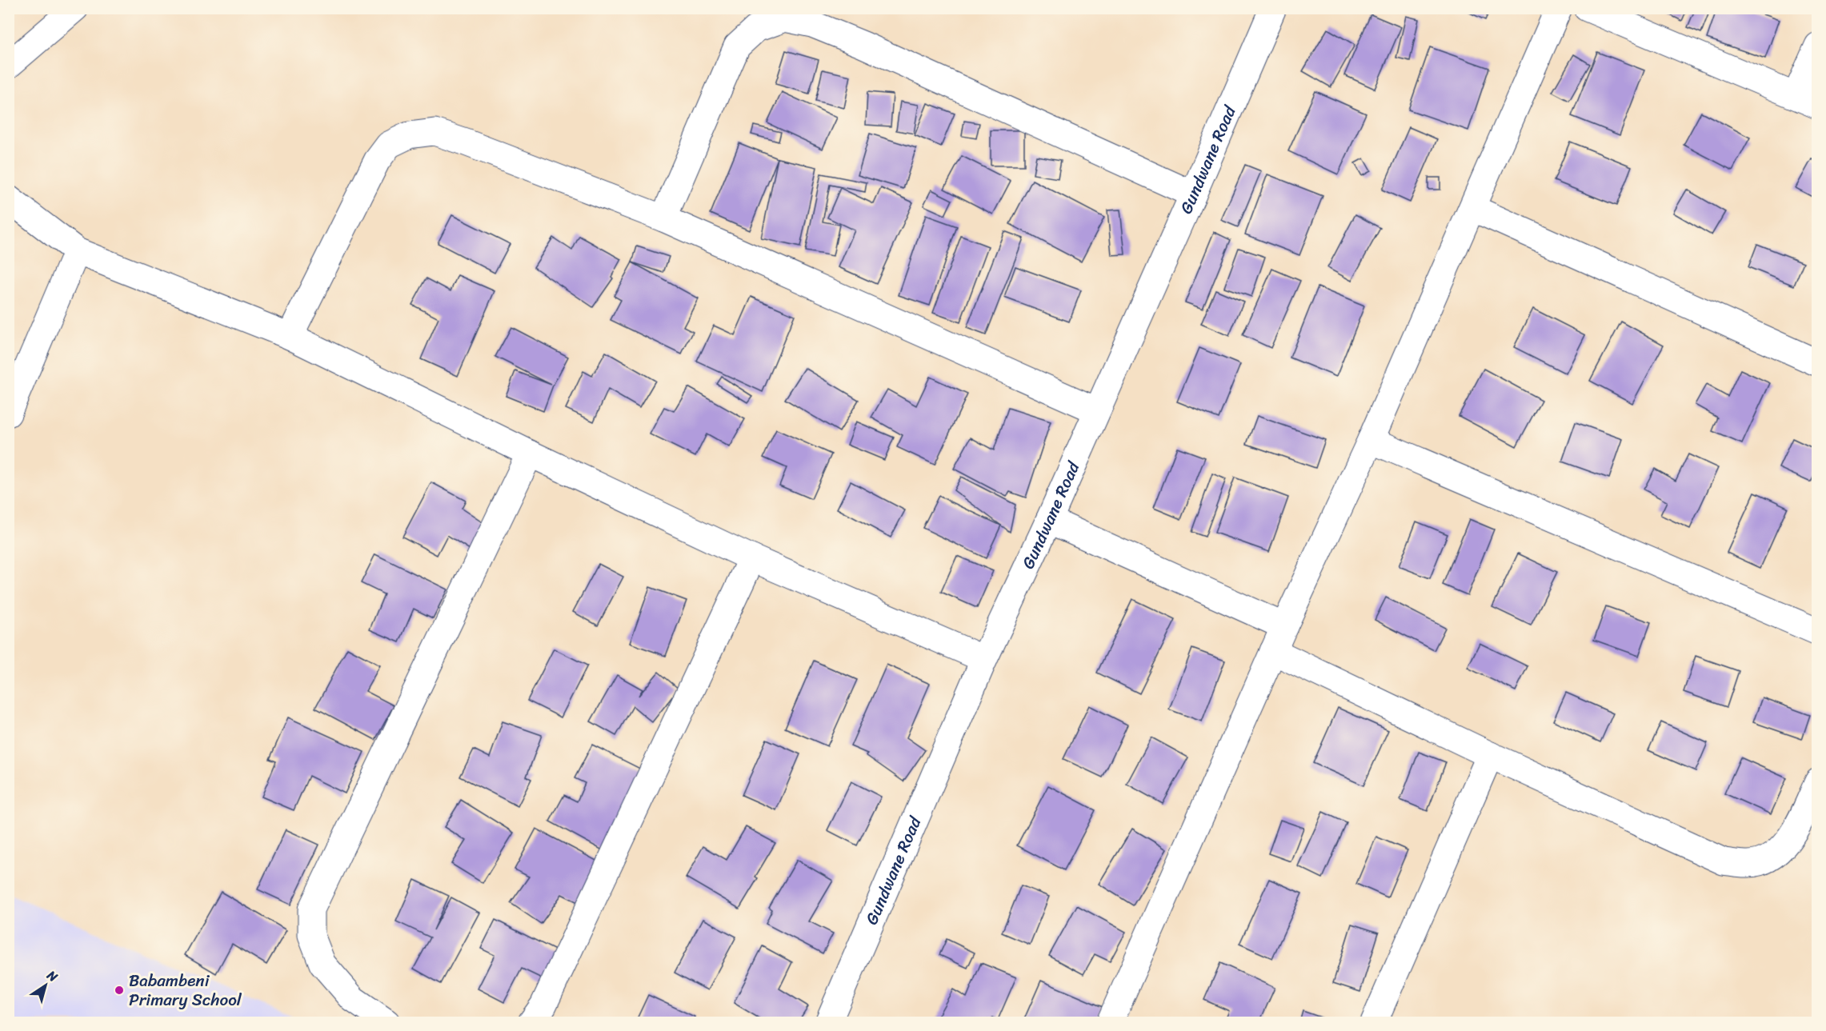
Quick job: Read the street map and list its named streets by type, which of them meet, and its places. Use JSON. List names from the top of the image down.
{
  "streets": {
    "street": ["Gundwane Road"]
  },
  "places": ["Babambeni Primary School"],
  "north": "top right"
}
